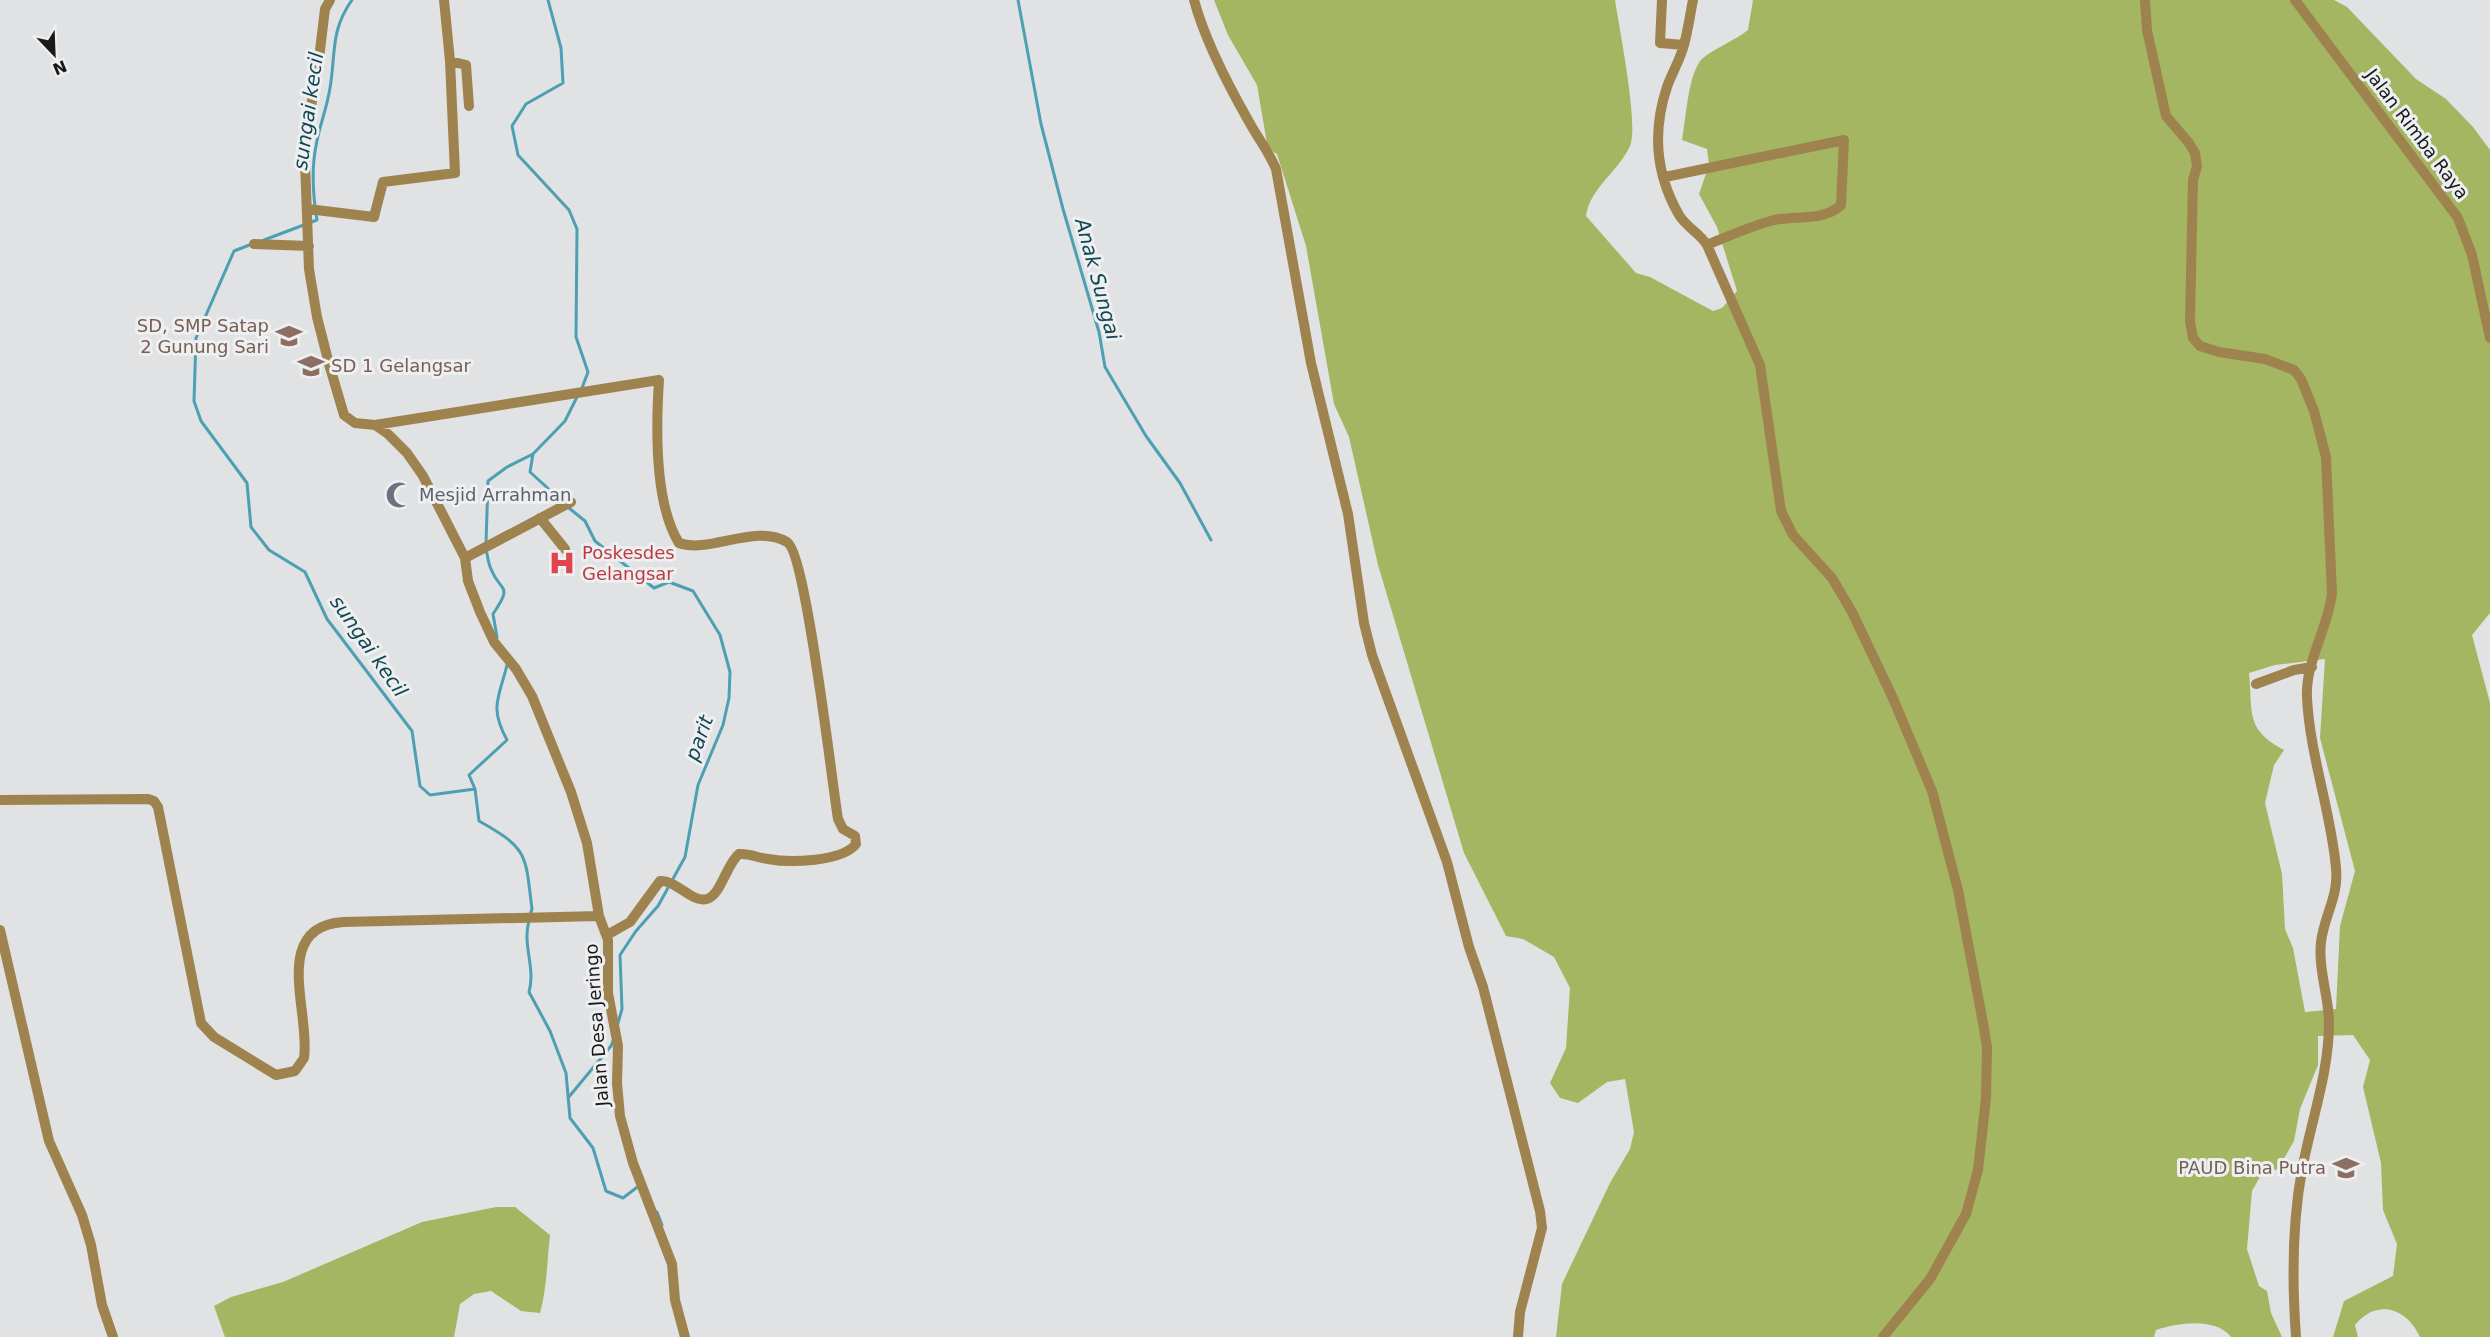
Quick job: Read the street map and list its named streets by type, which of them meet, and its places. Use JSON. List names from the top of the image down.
{
  "streets": {
    "street": ["Jalan Rimba Raya", "Jalan Desa Jeringo"]
  },
  "water": ["sungai kecil", "Anak Sungai", "parit"],
  "places": {
    "school or university": ["SD, SMP Satap 2 Gunung Sari", "SD 1 Gelangsar", "PAUD Bina Putra"],
    "mosque": ["Mesjid Arrahman"],
    "hospital": ["Poskesdes Gelangsar"]
  },
  "north": "bottom right"
}
